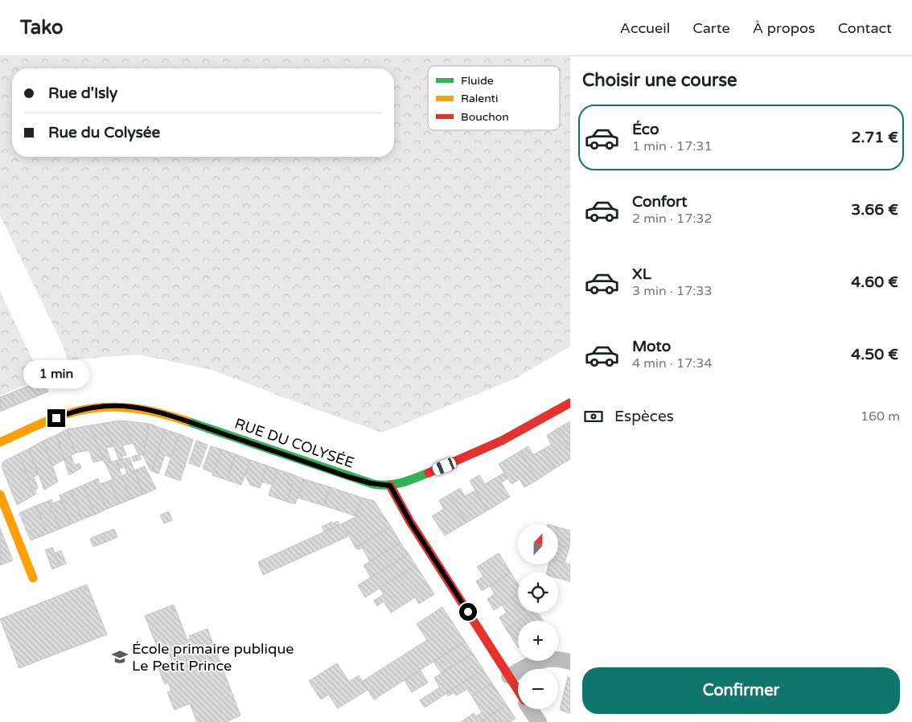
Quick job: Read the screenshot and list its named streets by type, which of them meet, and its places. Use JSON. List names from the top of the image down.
{
  "streets": {
    "street": ["RUE DU COLYSÉE"]
  },
  "places": {
    "school or university": ["École primaire publique Le Petit Prince"]
  },
  "legend": ["Fluide", "Ralenti", "Bouchon"],
  "north": "top",
  "page": {
    "header": "Tako",
    "nav": [
      "Accueil",
      "Carte",
      "À propos",
      "Contact"
    ],
    "heading": "Choisir une course",
    "banner": ["Rue d'Isly", "Rue du Colysée"],
    "list": [
      {
        "name": "Éco",
        "note": "1 min · 17:31",
        "value": "2.71 €"
      },
      {
        "name": "Confort",
        "note": "2 min · 17:32",
        "value": "3.66 €"
      },
      {
        "name": "XL",
        "note": "3 min · 17:33",
        "value": "4.60 €"
      },
      {
        "name": "Moto",
        "note": "4 min · 17:34",
        "value": "4.50 €"
      }
    ],
    "bubble": "1 min",
    "pay": ["Espèces", "160 m"],
    "map_buttons": ["+", "−"],
    "buttons": "Confirmer"
  }
}
